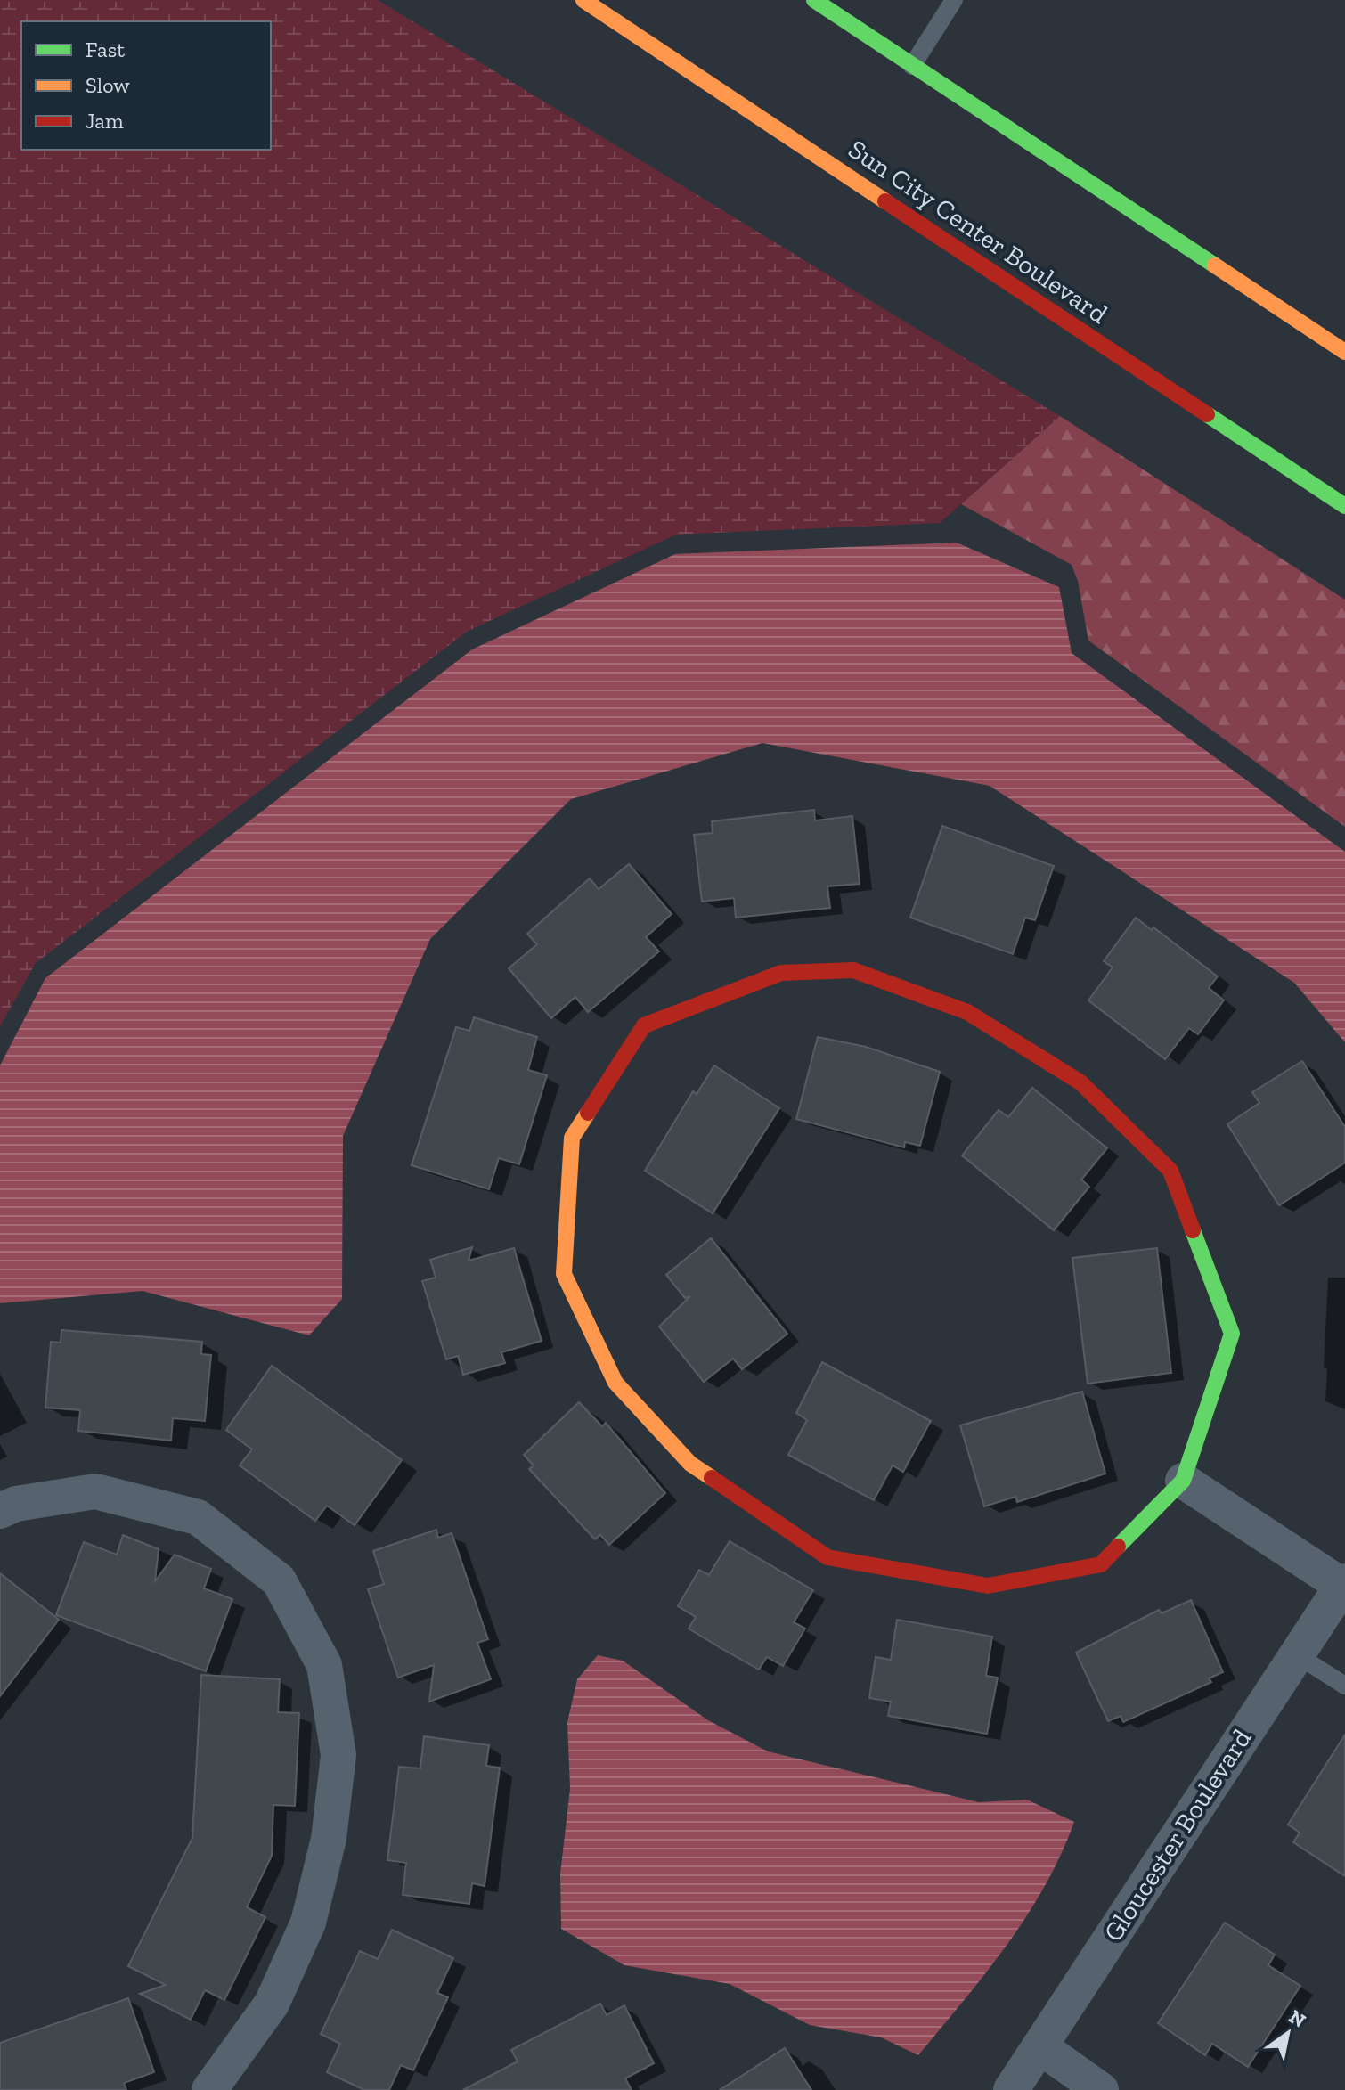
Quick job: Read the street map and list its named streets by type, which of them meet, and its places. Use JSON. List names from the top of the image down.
{
  "streets": {
    "street": ["Sun City Center Boulevard", "Gloucester Boulevard"]
  },
  "legend": ["Fast", "Slow", "Jam"],
  "north": "top right"
}
